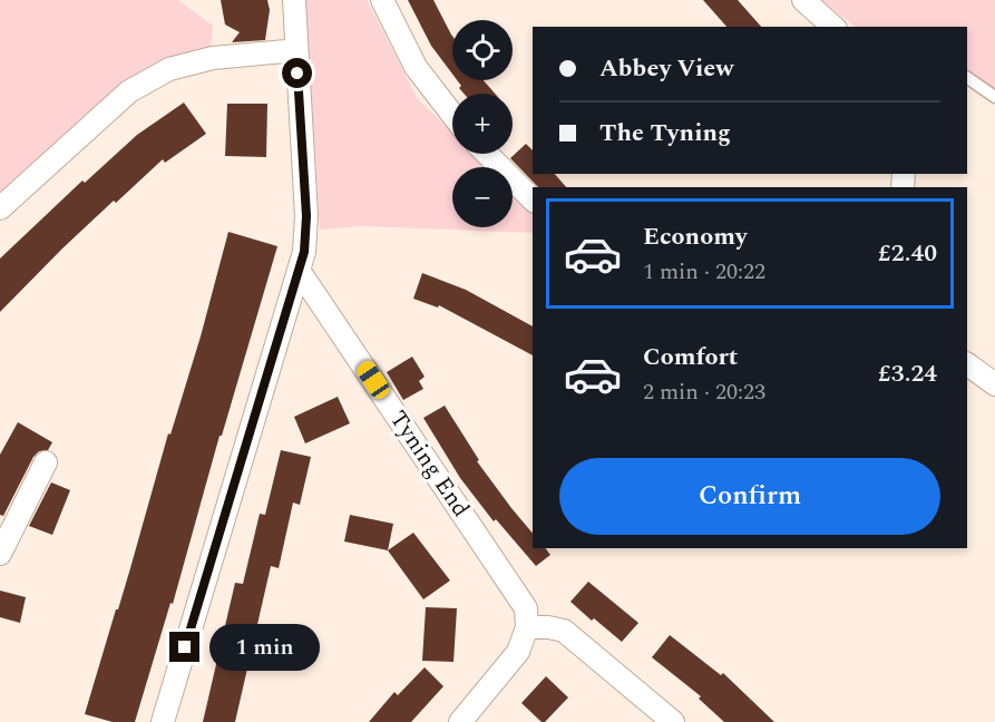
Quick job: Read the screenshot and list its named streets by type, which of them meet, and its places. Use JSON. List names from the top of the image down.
{
  "streets": {
    "street": ["Tyning End"]
  },
  "page": {
    "map_buttons": ["+", "−"],
    "banner": ["Abbey View", "The Tyning"],
    "list": [
      {
        "name": "Economy",
        "note": "1 min · 20:22",
        "value": "£2.40"
      },
      {
        "name": "Comfort",
        "note": "2 min · 20:23",
        "value": "£3.24"
      }
    ],
    "buttons": "Confirm",
    "bubble": "1 min"
  }
}
